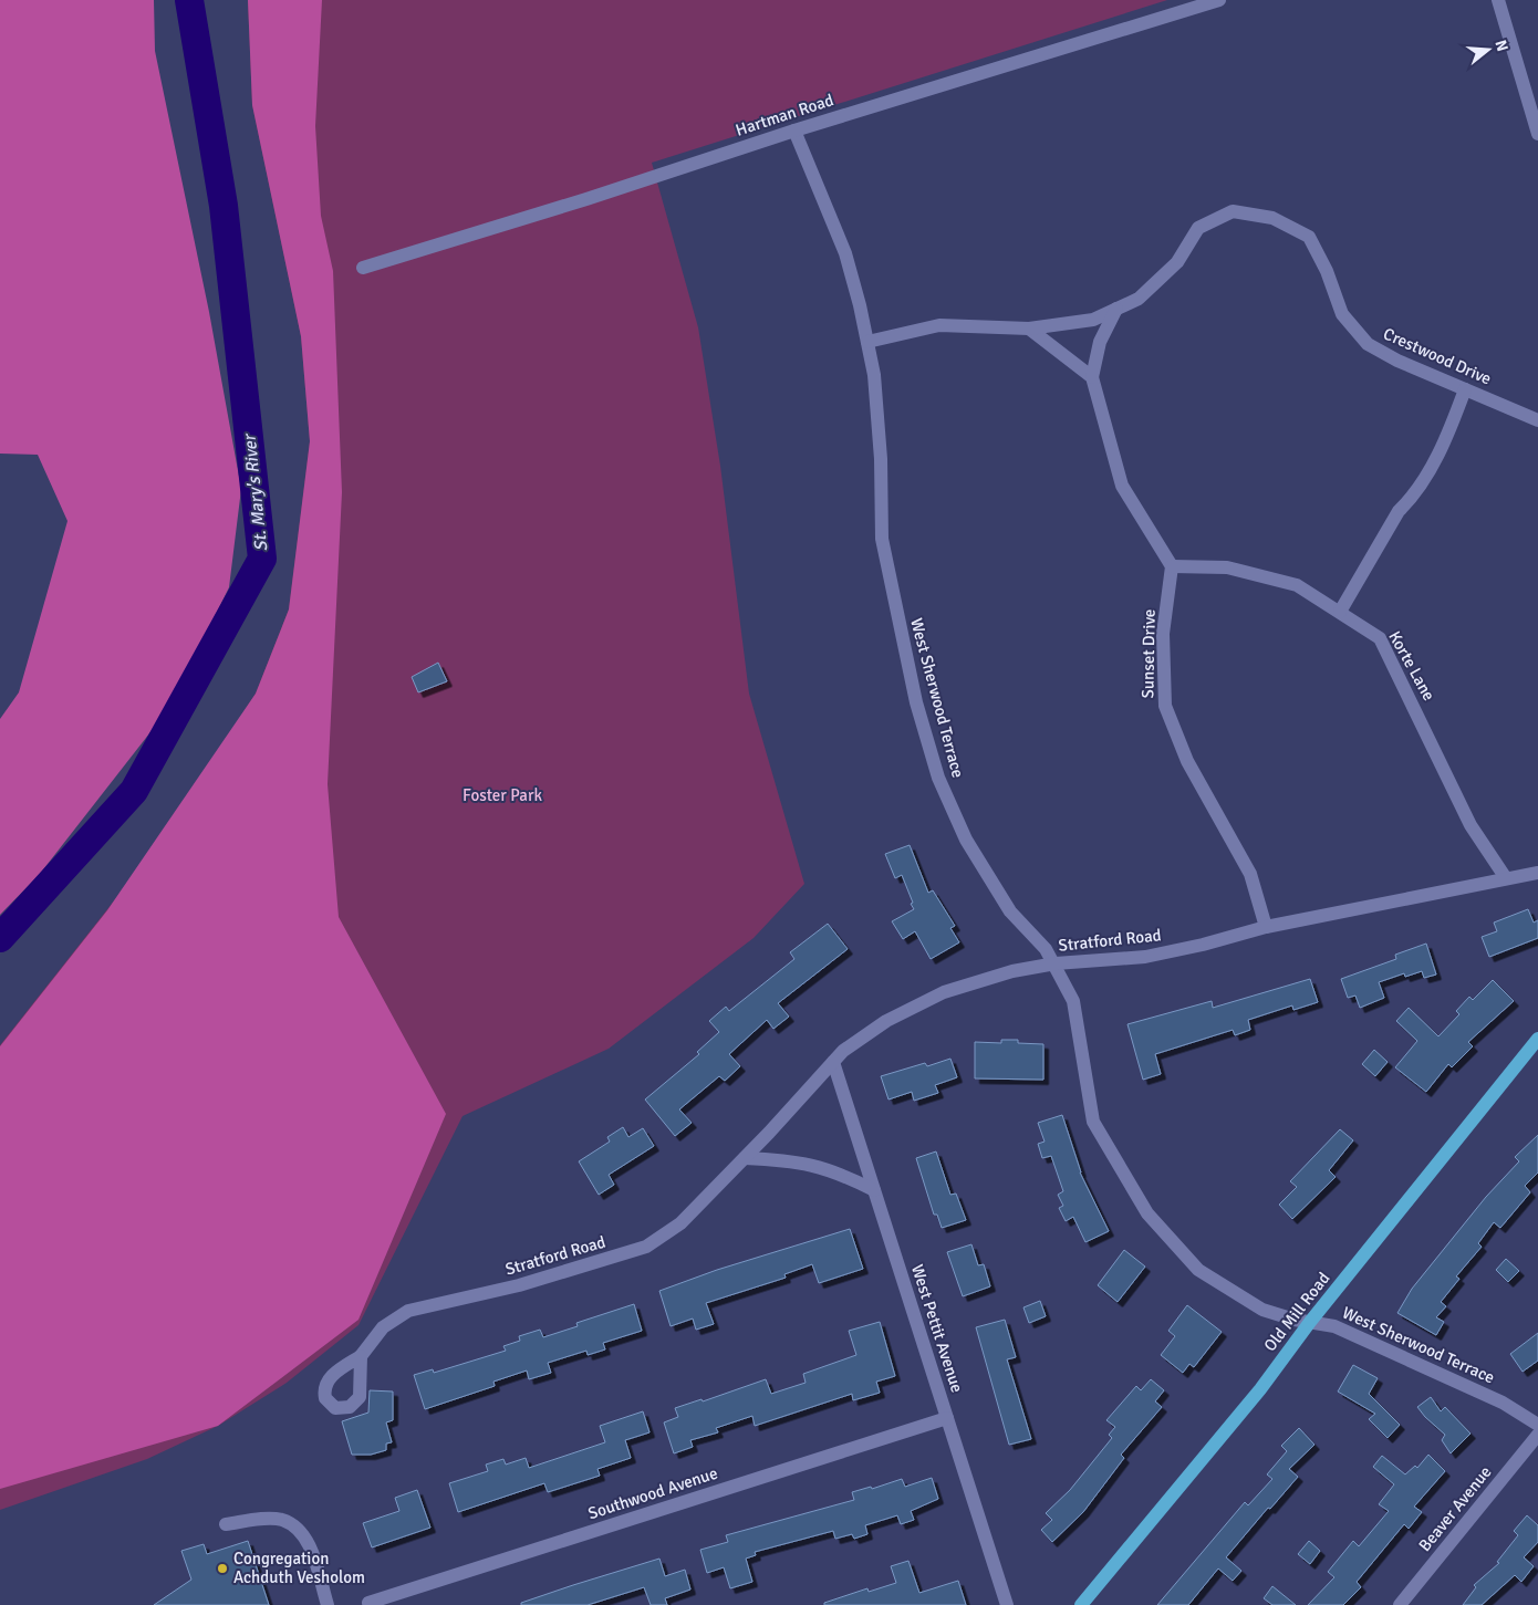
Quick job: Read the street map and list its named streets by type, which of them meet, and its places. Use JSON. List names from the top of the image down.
{
  "streets": {
    "main road": ["Old Mill Road"],
    "street": [
      "Hartman Road",
      "Crestwood Drive",
      "Sunset Drive",
      "Korte Lane",
      "West Sherwood Terrace",
      "Stratford Road",
      "West Pettit Avenue",
      "Southwood Avenue",
      "Beaver Avenue"
    ]
  },
  "crossings": [
    ["Hartman Road", "West Sherwood Terrace"],
    ["Crestwood Drive", "West Sherwood Terrace"],
    ["Sunset Drive", "Korte Lane"],
    ["Sunset Drive", "Stratford Road"],
    ["Korte Lane", "Stratford Road"],
    ["West Sherwood Terrace", "Stratford Road"],
    ["West Sherwood Terrace", "Old Mill Road"],
    ["Stratford Road", "West Pettit Avenue"],
    ["West Pettit Avenue", "Southwood Avenue"]
  ],
  "water": ["St. Mary's River"],
  "parks": ["Foster Park"],
  "places": ["Congregation Achduth Vesholom"],
  "north": "right"
}
